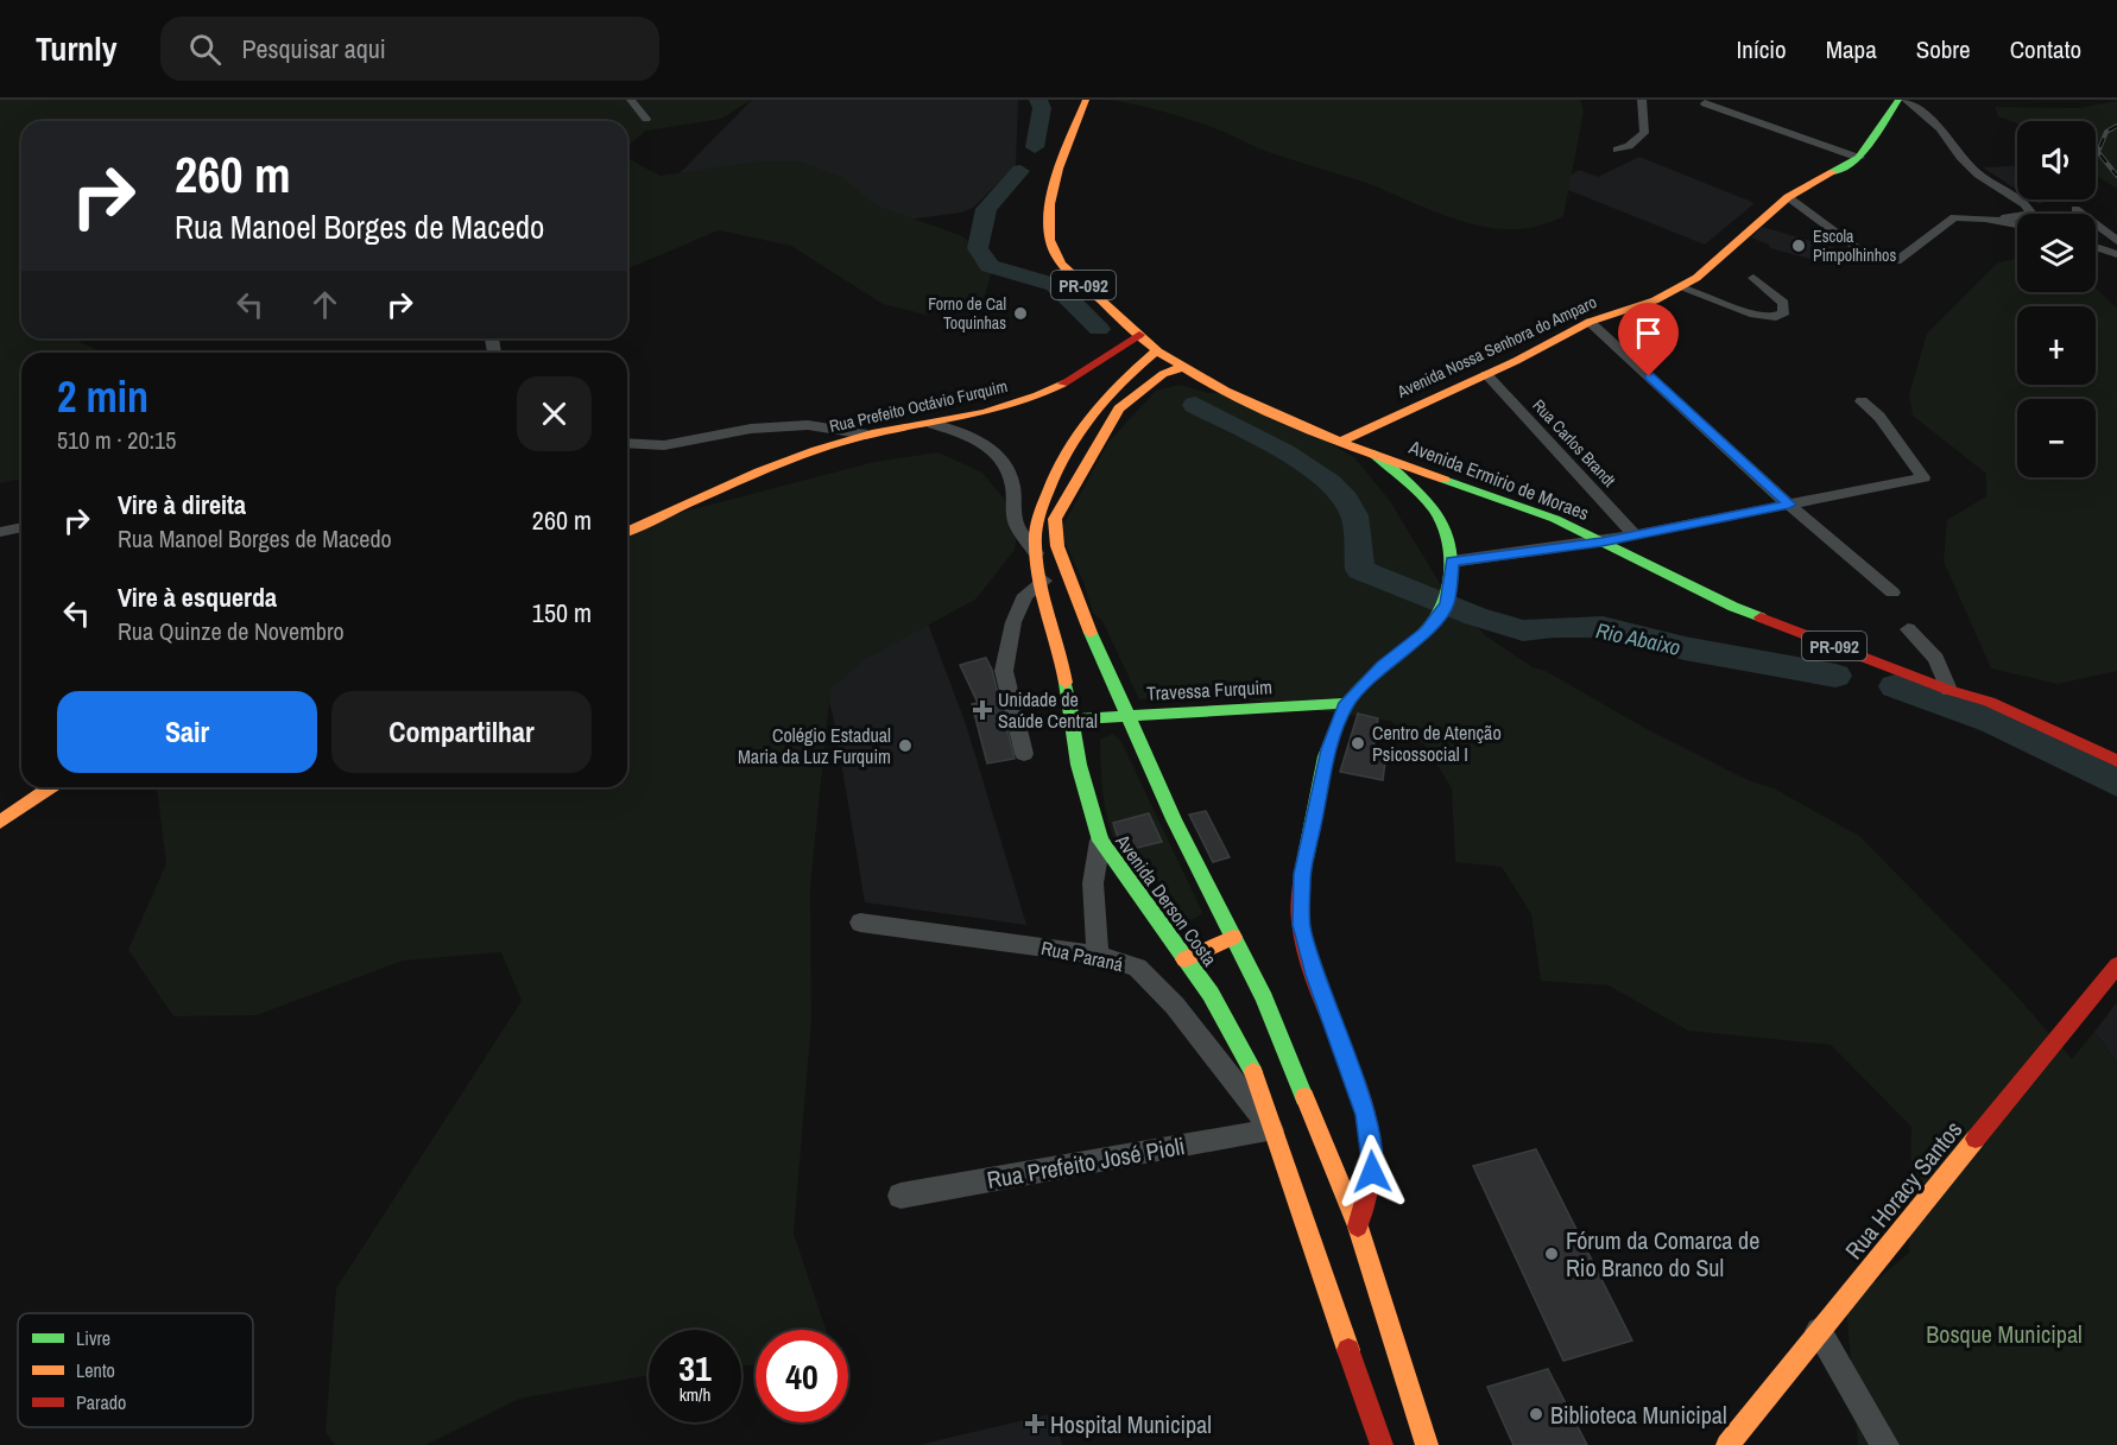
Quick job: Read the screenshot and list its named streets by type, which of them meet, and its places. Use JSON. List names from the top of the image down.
{
  "streets": {
    "main road": [
      "PR-092",
      "Avenida Nossa Senhora do Amparo",
      "Rua Prefeito Octávio Furquim",
      "Avenida Ermirio de Moraes",
      "Travessa Furquim",
      "Avenida Derson Costa",
      "Rua Horacy Santos"
    ],
    "street": ["Rua Carlos Brandt", "Rua Paraná", "Rua Prefeito José Pioli"]
  },
  "crossings": [
    ["PR-092", "Rua Prefeito Octávio Furquim"],
    ["PR-092", "Avenida Ermirio de Moraes"],
    ["PR-092", "Avenida Derson Costa"],
    ["Avenida Nossa Senhora do Amparo", "Rua Carlos Brandt"],
    ["Avenida Nossa Senhora do Amparo", "Avenida Ermirio de Moraes"],
    ["Avenida Ermirio de Moraes", "Avenida Derson Costa"],
    ["Travessa Furquim", "Avenida Derson Costa"],
    ["Avenida Derson Costa", "Rua Paraná"],
    ["Avenida Derson Costa", "Rua Prefeito José Pioli"],
    ["Rua Paraná", "Rua Prefeito José Pioli"]
  ],
  "water": ["Rio Abaixo"],
  "parks": ["Bosque Municipal"],
  "places": {
    "other": [
      "Escola Pimpolhinhos",
      "Forno de Cal Toquinhas",
      "Centro de Atenção Psicossocial I",
      "Colégio Estadual Maria da Luz Furquim",
      "Fórum da Comarca de Rio Branco do Sul",
      "Biblioteca Municipal"
    ],
    "health": ["Unidade de Saúde Central", "Hospital Municipal"]
  },
  "legend": ["Livre", "Lento", "Parado"],
  "page": {
    "header": "Turnly",
    "search": "Pesquisar aqui",
    "nav": [
      "Início",
      "Mapa",
      "Sobre",
      "Contato"
    ],
    "map_buttons": ["+", "−"],
    "turn": ["260 m", "Rua Manoel Borges de Macedo"],
    "heading": ["2 min", "510 m · 20:15"],
    "list": [
      {
        "name": "Vire à direita",
        "note": "Rua Manoel Borges de Macedo",
        "value": "260 m"
      },
      {
        "name": "Vire à esquerda",
        "note": "Rua Quinze de Novembro",
        "value": "150 m"
      }
    ],
    "buttons": ["Sair", "Compartilhar"],
    "speed": "31 km/h",
    "limit": "40"
  }
}
